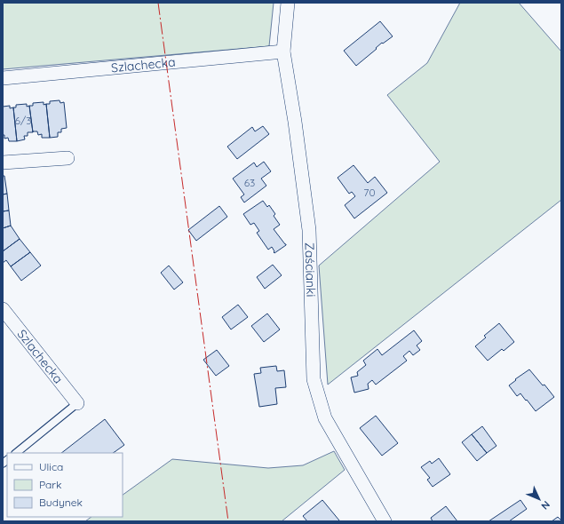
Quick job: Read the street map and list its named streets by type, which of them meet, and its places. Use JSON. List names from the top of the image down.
{
  "streets": {
    "street": ["Szlachecka", "Zaścianki"]
  },
  "crossings": [
    ["Szlachecka", "Zaścianki"]
  ],
  "house_numbers": ["6/3", "63", "70"],
  "legend": ["Ulica", "Park", "Budynek"],
  "north": "bottom right"
}
